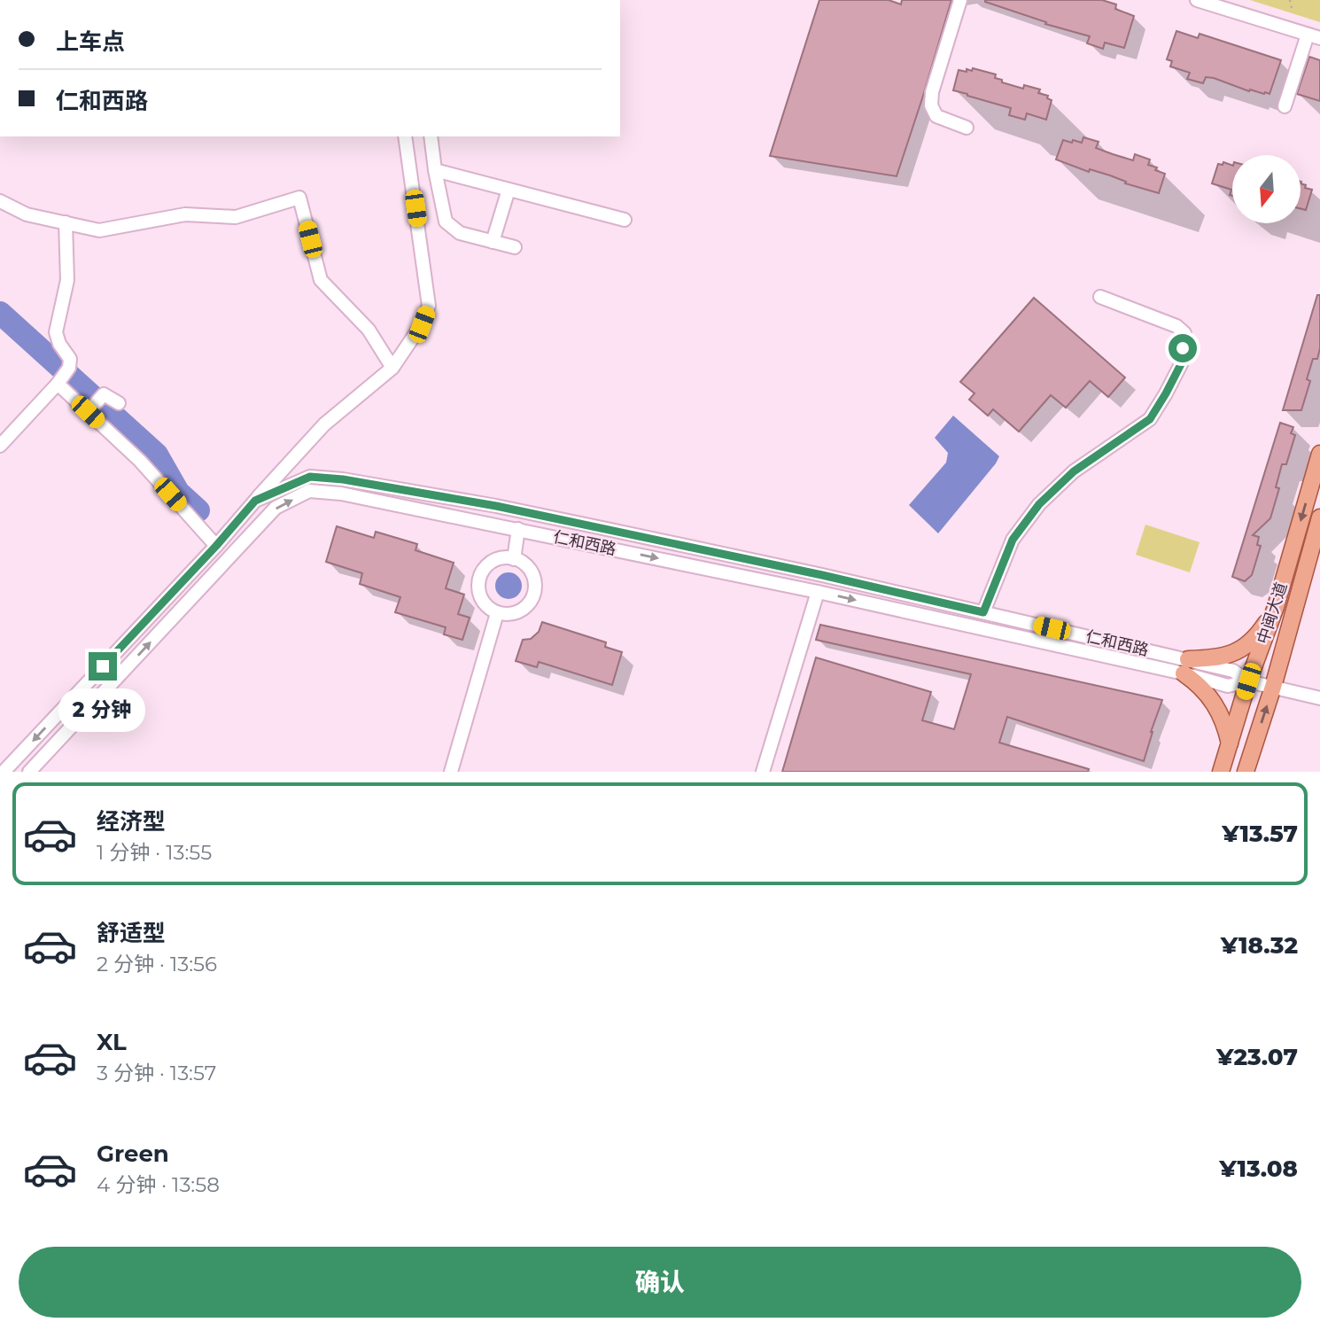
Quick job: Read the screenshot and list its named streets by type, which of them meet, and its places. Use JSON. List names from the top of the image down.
{
  "streets": {
    "main road": ["中闽大道"],
    "street": ["仁和西路"]
  },
  "crossings": [
    ["仁和西路", "中闽大道"]
  ],
  "north": "bottom",
  "page": {
    "banner": ["上车点", "仁和西路"],
    "bubble": "2 分钟",
    "list": [
      {
        "name": "经济型",
        "note": "1 分钟 · 13:55",
        "value": "¥13.57"
      },
      {
        "name": "舒适型",
        "note": "2 分钟 · 13:56",
        "value": "¥18.32"
      },
      {
        "name": "XL",
        "note": "3 分钟 · 13:57",
        "value": "¥23.07"
      },
      {
        "name": "Green",
        "note": "4 分钟 · 13:58",
        "value": "¥13.08"
      }
    ],
    "buttons": "确认"
  }
}
